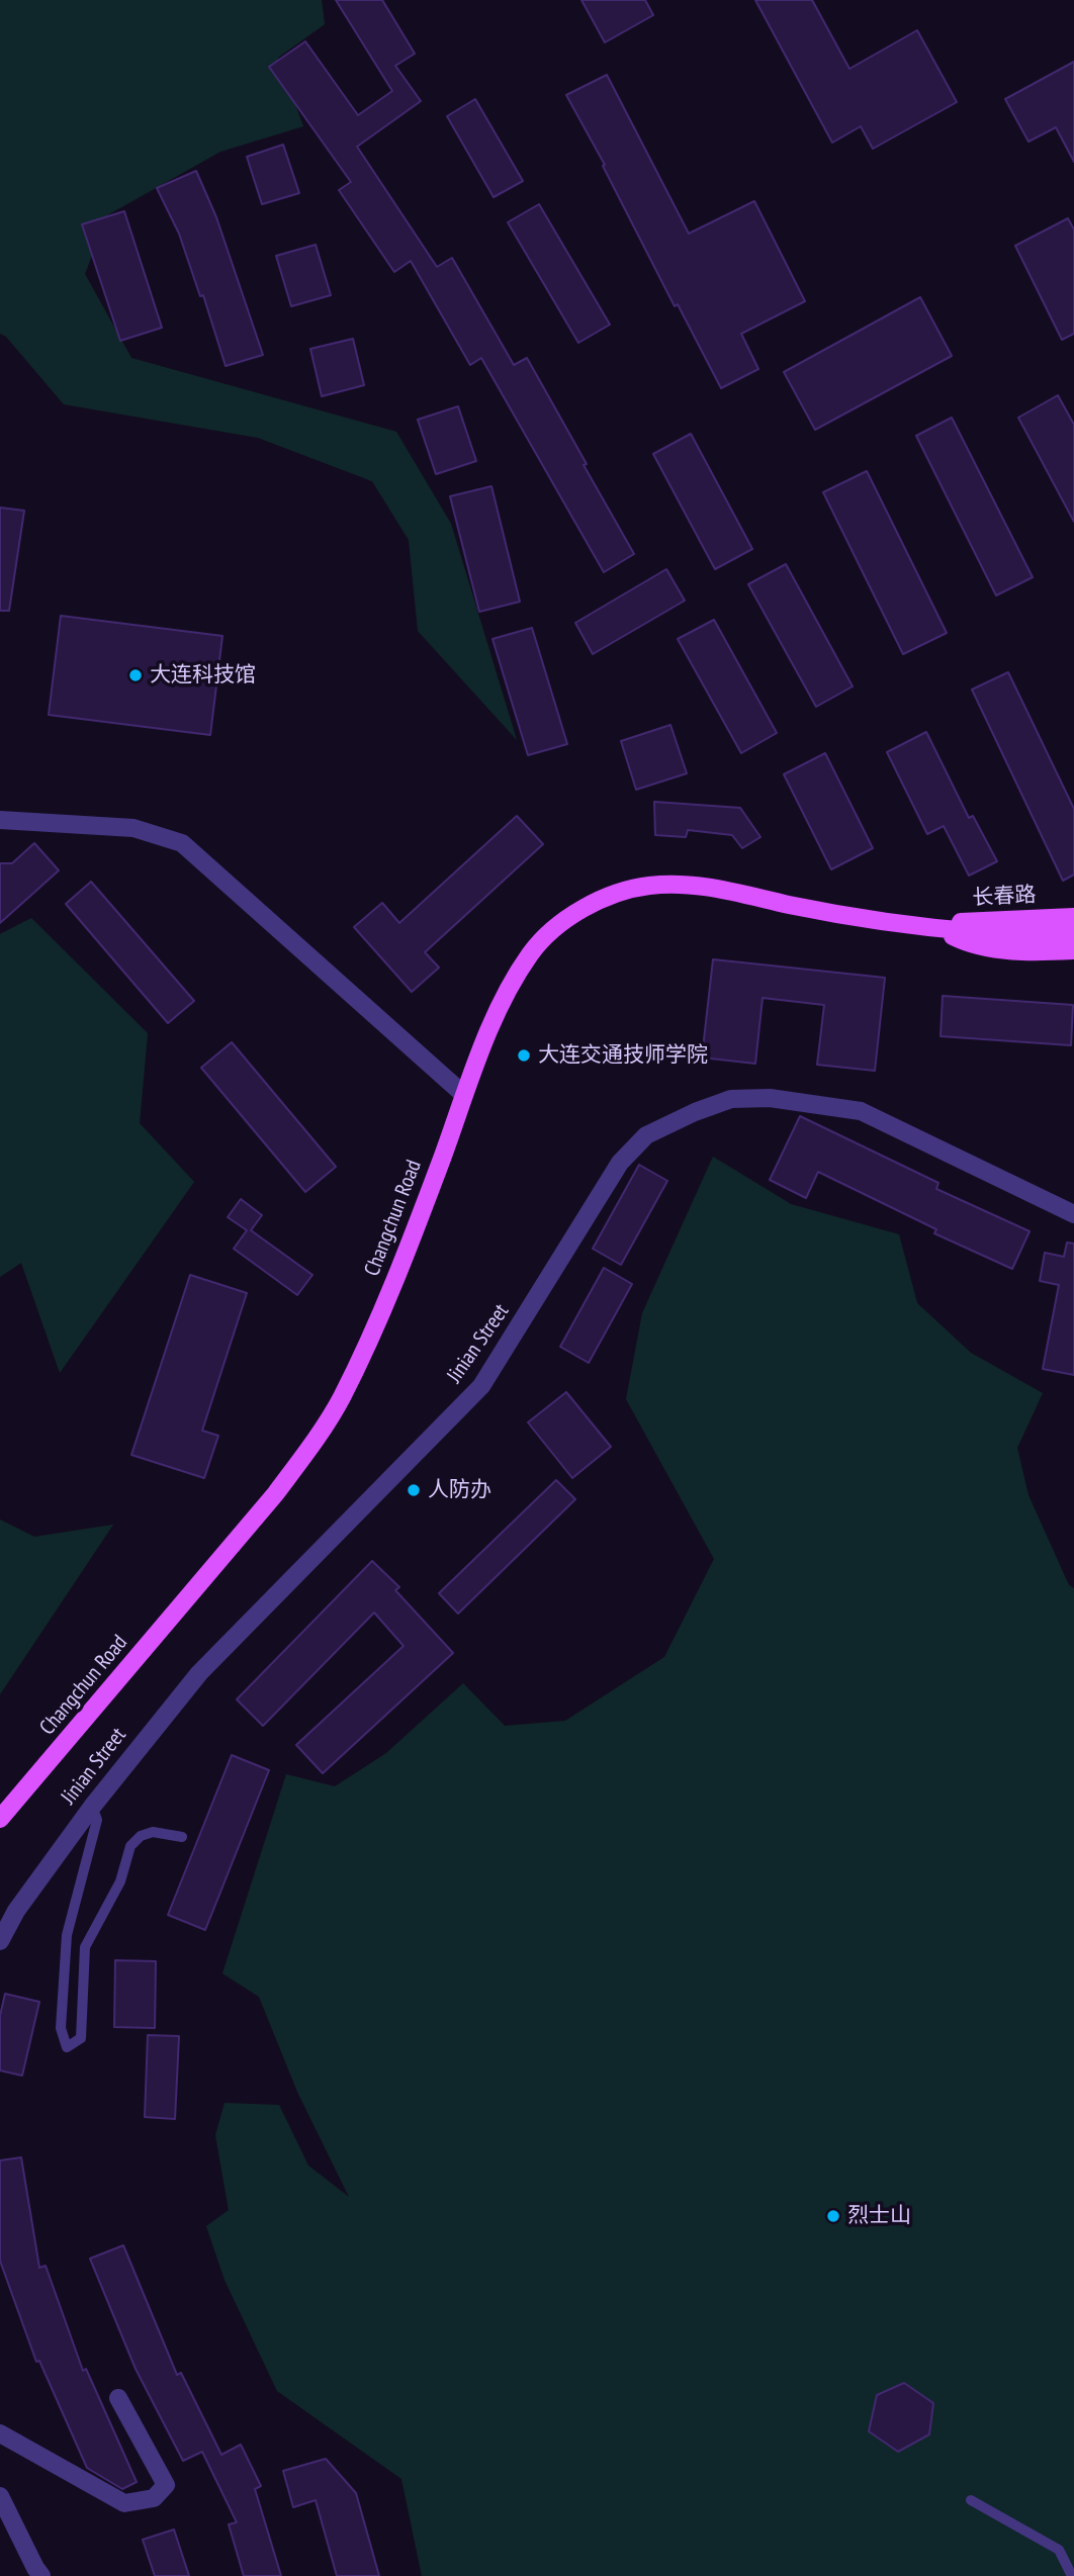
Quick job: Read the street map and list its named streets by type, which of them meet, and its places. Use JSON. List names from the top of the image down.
{
  "streets": {
    "main road": ["长春路", "Changchun Road"],
    "street": ["Jinian Street"]
  },
  "crossings": [
    ["长春路", "Changchun Road"]
  ],
  "places": [
    "大连科技馆",
    "大连交通技师学院",
    "人防办",
    "烈士山"
  ]
}
